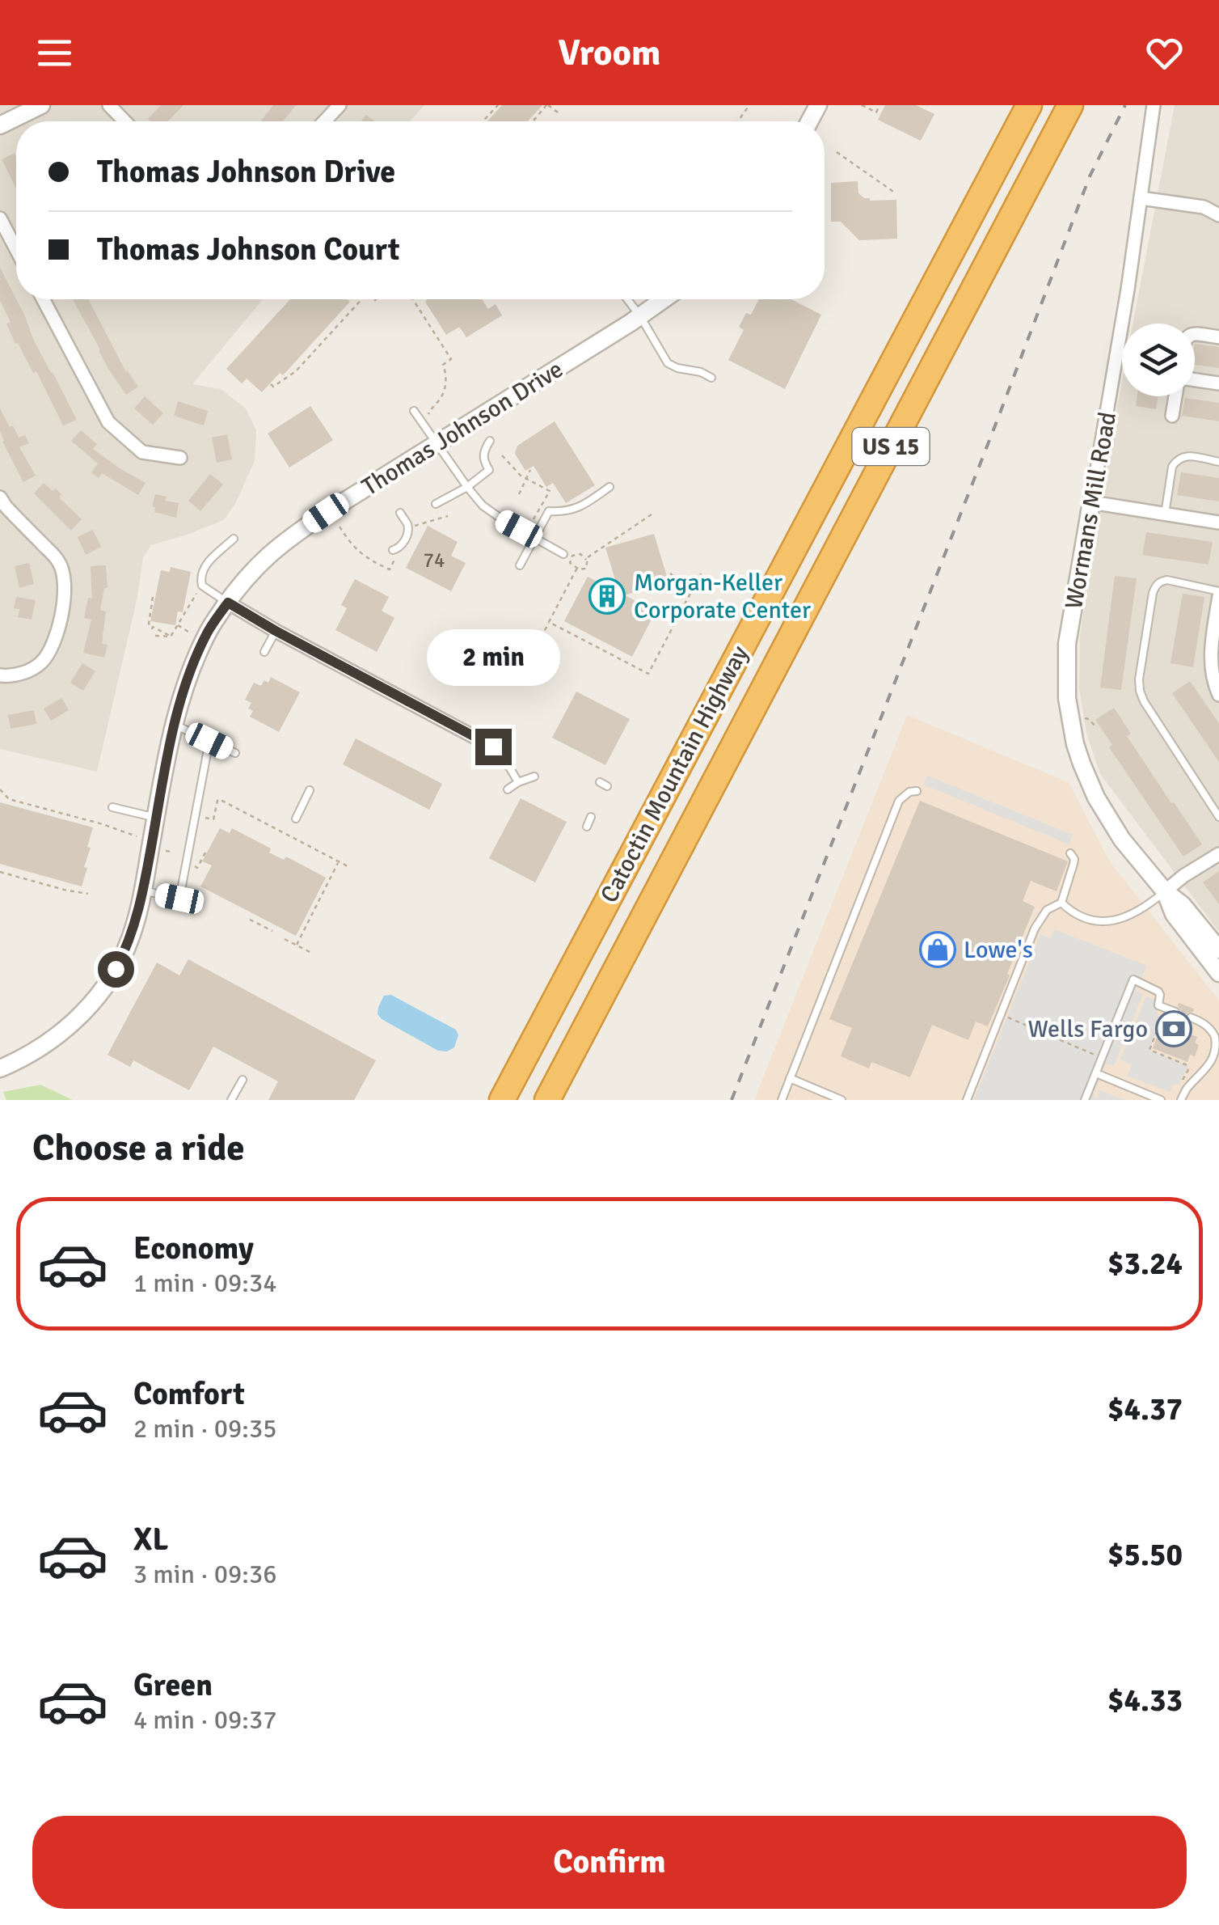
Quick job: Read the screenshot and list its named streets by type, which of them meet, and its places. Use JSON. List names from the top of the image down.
{
  "streets": {
    "highway": ["US 15", "Catoctin Mountain Highway"],
    "street": ["Thomas Johnson Drive", "Wormans Mill Road"]
  },
  "places": {
    "building": ["Morgan-Keller Corporate Center"],
    "shop": ["Lowe's"],
    "bank": ["Wells Fargo"]
  },
  "house_numbers": ["74"],
  "page": {
    "header": "Vroom",
    "banner": ["Thomas Johnson Drive", "Thomas Johnson Court"],
    "bubble": "2 min",
    "heading": "Choose a ride",
    "list": [
      {
        "name": "Economy",
        "note": "1 min · 09:34",
        "value": "$3.24"
      },
      {
        "name": "Comfort",
        "note": "2 min · 09:35",
        "value": "$4.37"
      },
      {
        "name": "XL",
        "note": "3 min · 09:36",
        "value": "$5.50"
      },
      {
        "name": "Green",
        "note": "4 min · 09:37",
        "value": "$4.33"
      }
    ],
    "buttons": "Confirm"
  }
}
